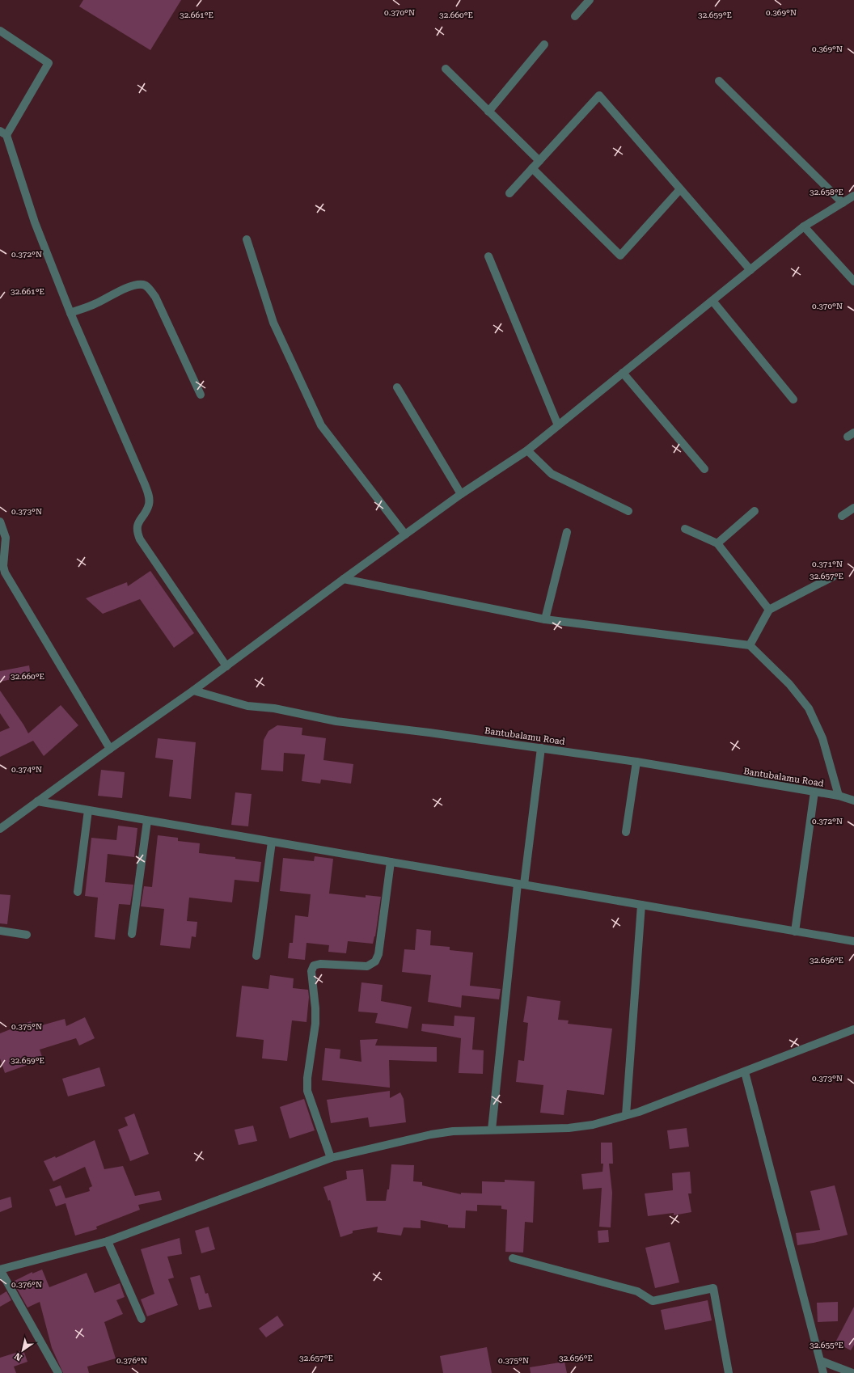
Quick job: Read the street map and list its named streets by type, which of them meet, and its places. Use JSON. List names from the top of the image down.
{
  "streets": {
    "street": ["Bantubalamu Road"]
  },
  "north": "bottom left",
  "coordinates": [
    "0.370°N",
    "0.369°N",
    "32.661°E",
    "32.660°E",
    "32.659°E",
    "32.658°E",
    "0.372°N",
    "0.373°N",
    "0.371°N",
    "32.657°E",
    "0.374°N",
    "32.656°E",
    "0.375°N",
    "0.376°N",
    "32.655°E"
  ]
}
